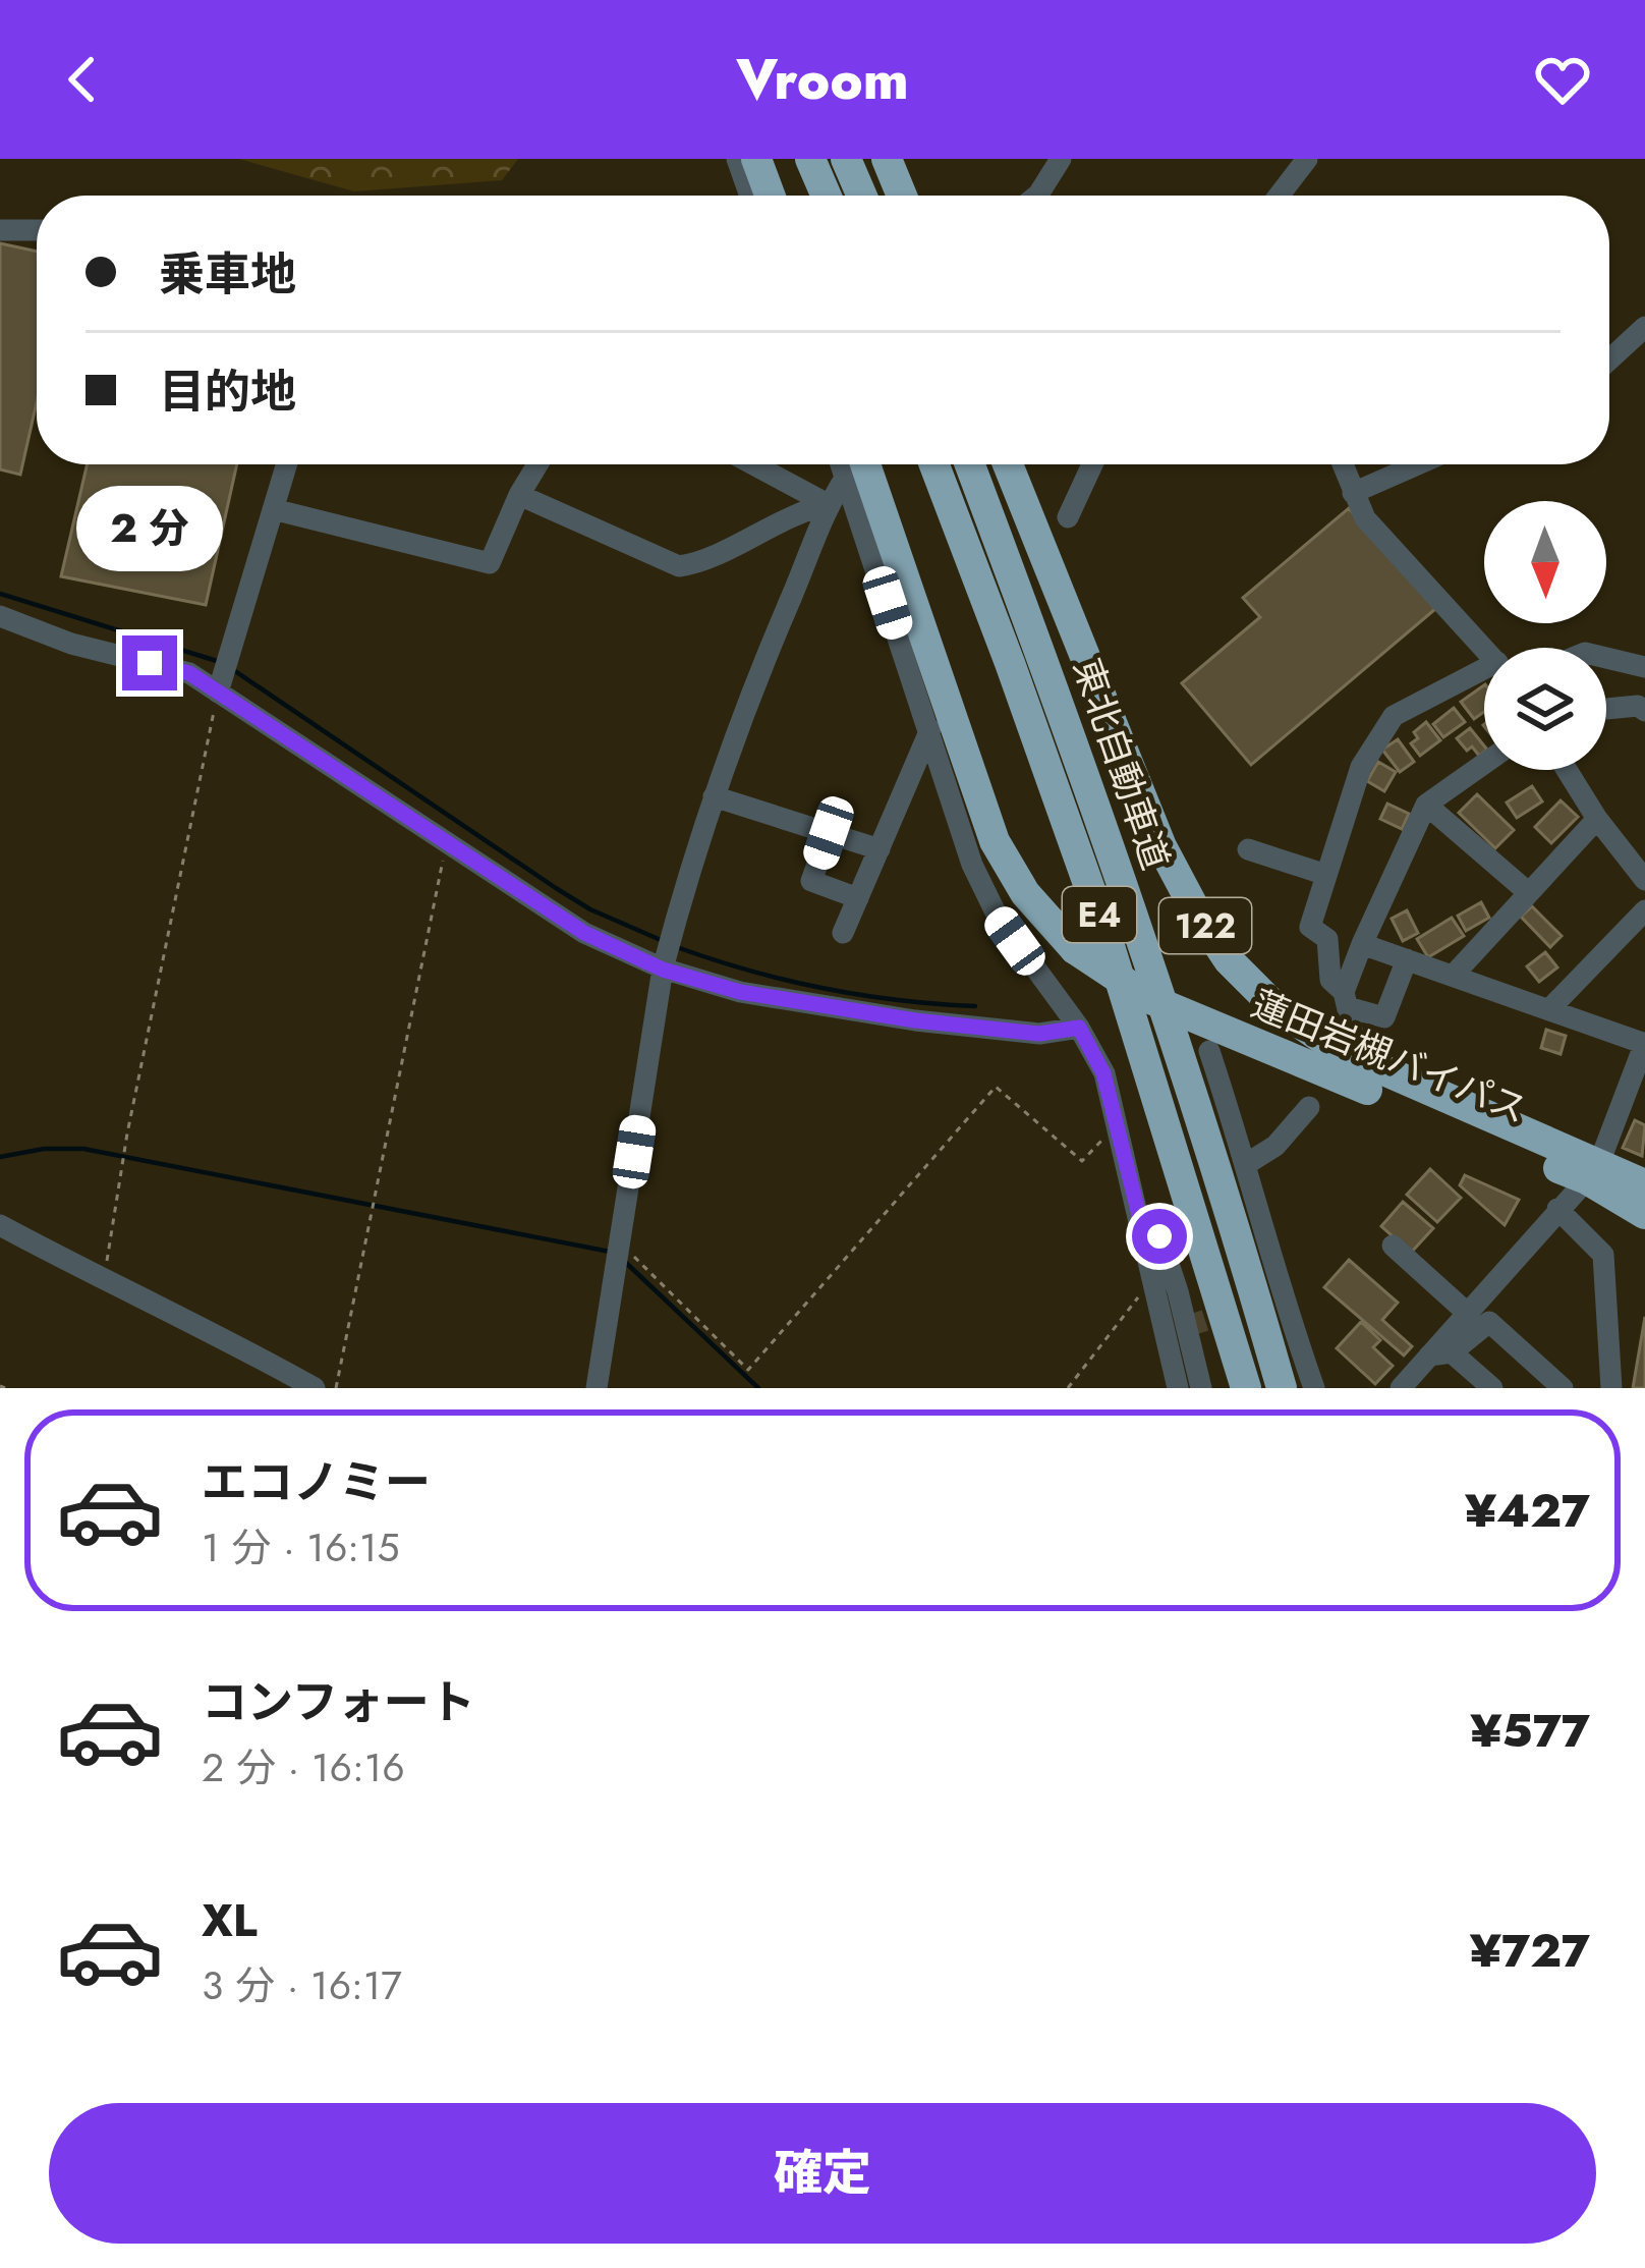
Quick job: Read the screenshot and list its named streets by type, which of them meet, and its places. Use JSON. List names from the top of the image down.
{
  "streets": {
    "highway": [
      "東北自動車道",
      "E4",
      "122",
      "蓮田岩槻バイパス"
    ]
  },
  "north": "bottom",
  "page": {
    "header": "Vroom",
    "banner": ["乗車地", "目的地"],
    "bubble": "2 分",
    "list": [
      {
        "name": "エコノミー",
        "note": "1 分 · 16:15",
        "value": "¥427"
      },
      {
        "name": "コンフォート",
        "note": "2 分 · 16:16",
        "value": "¥577"
      },
      {
        "name": "XL",
        "note": "3 分 · 16:17",
        "value": "¥727"
      }
    ],
    "buttons": "確定"
  }
}
